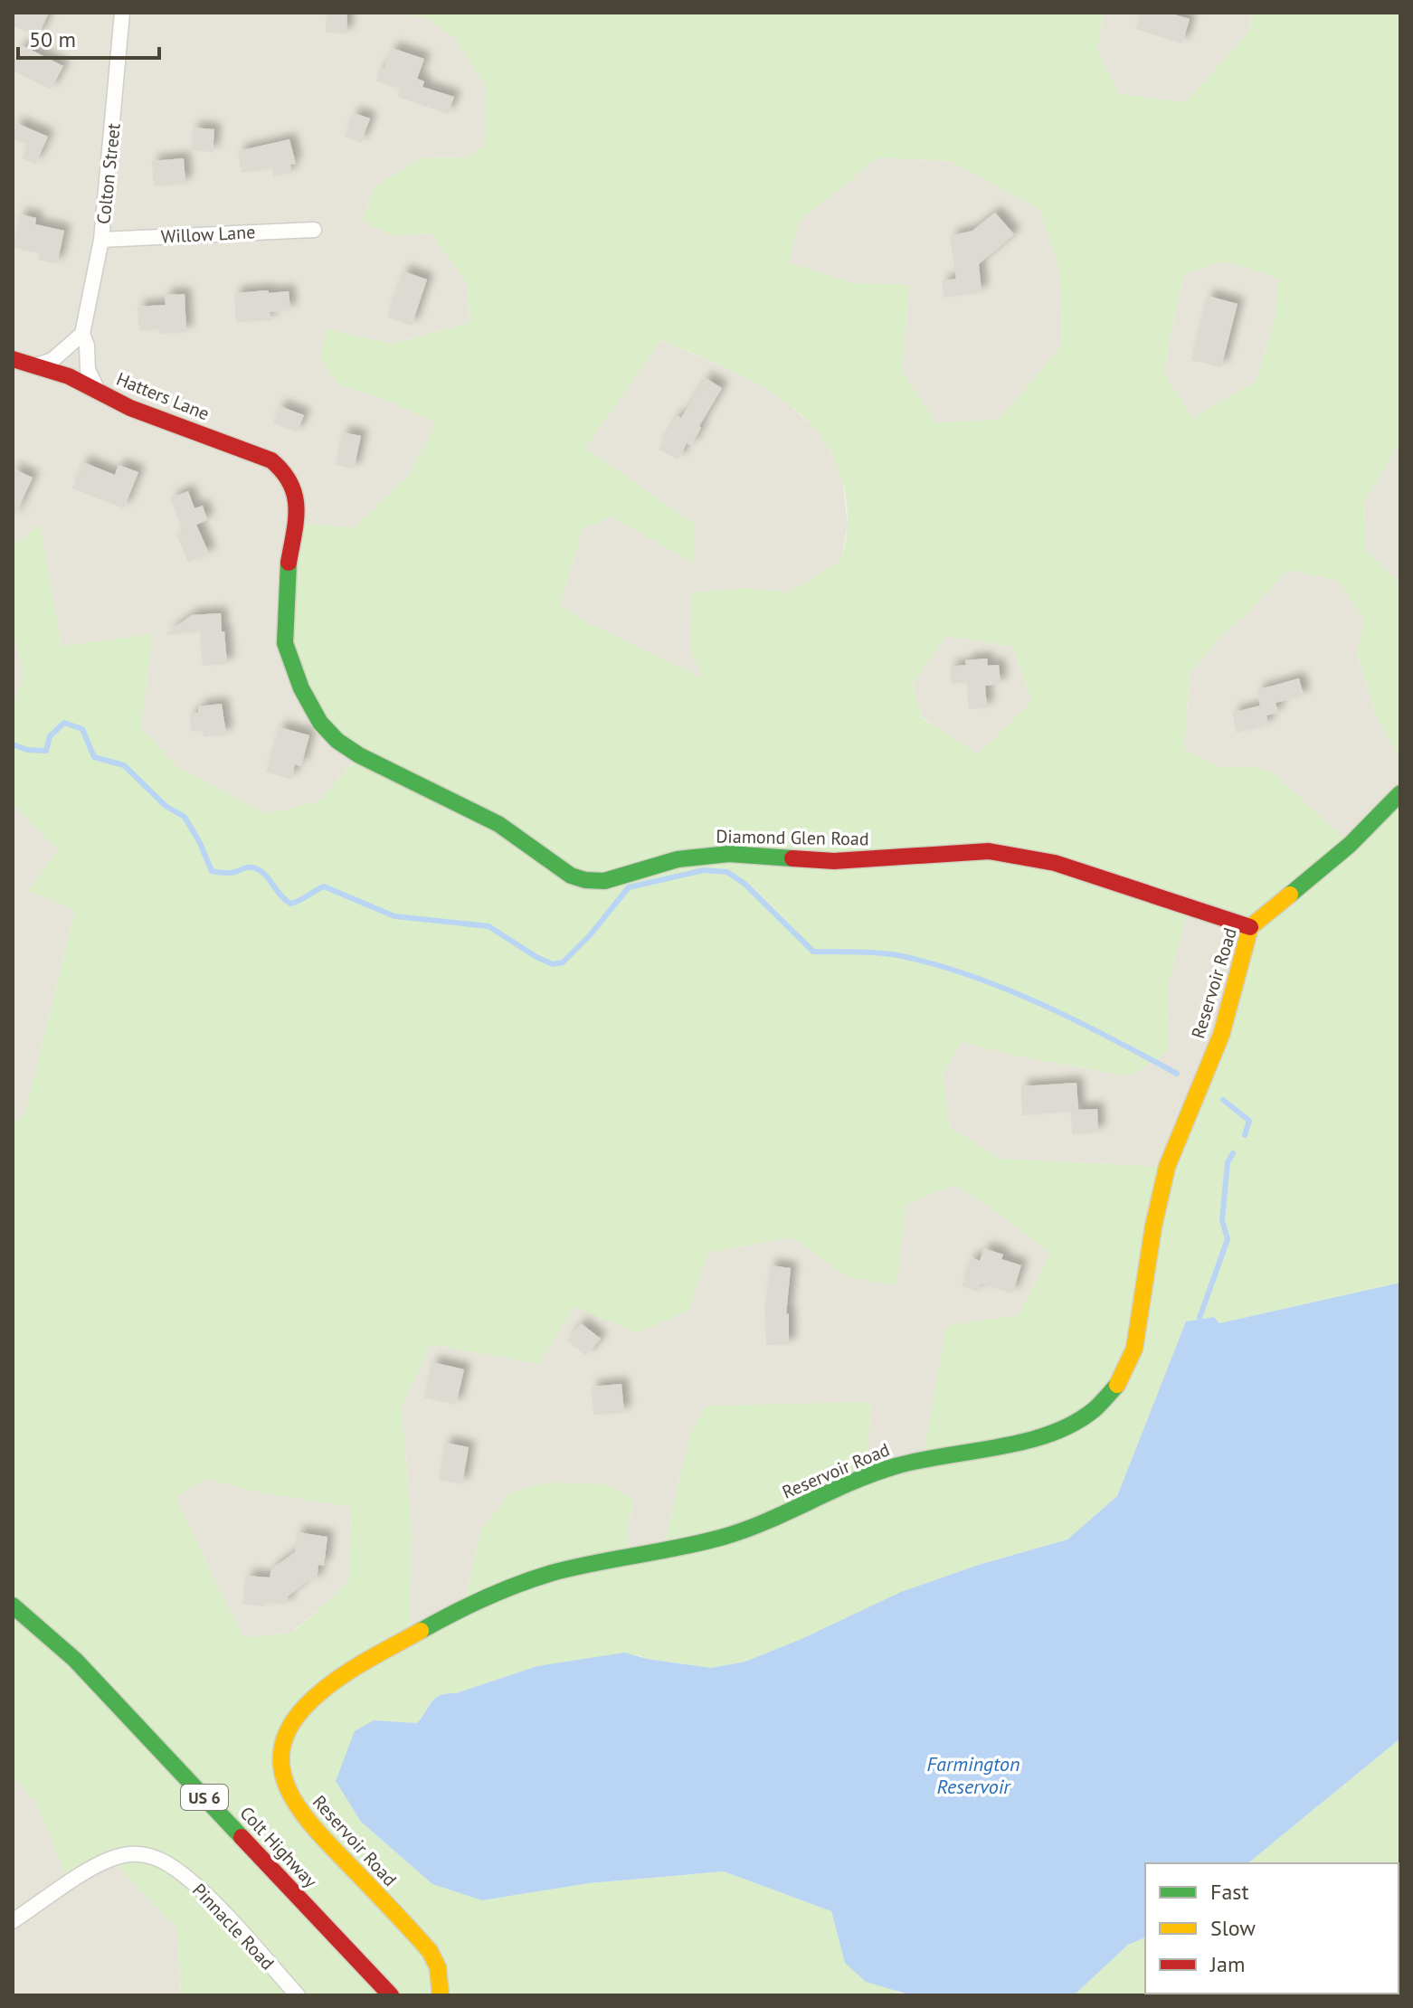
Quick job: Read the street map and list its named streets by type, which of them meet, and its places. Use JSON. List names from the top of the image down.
{
  "streets": {
    "main road": [
      "Hatters Lane",
      "Diamond Glen Road",
      "Reservoir Road",
      "US 6",
      "Colt Highway"
    ],
    "street": ["Colton Street", "Willow Lane", "Pinnacle Road"]
  },
  "crossings": [
    ["Colton Street", "Willow Lane"],
    ["Colton Street", "Hatters Lane"],
    ["Hatters Lane", "Diamond Glen Road"],
    ["Diamond Glen Road", "Reservoir Road"]
  ],
  "water": ["Farmington Reservoir"],
  "legend": ["Fast", "Slow", "Jam"],
  "scale_bar": "50 m"
}
